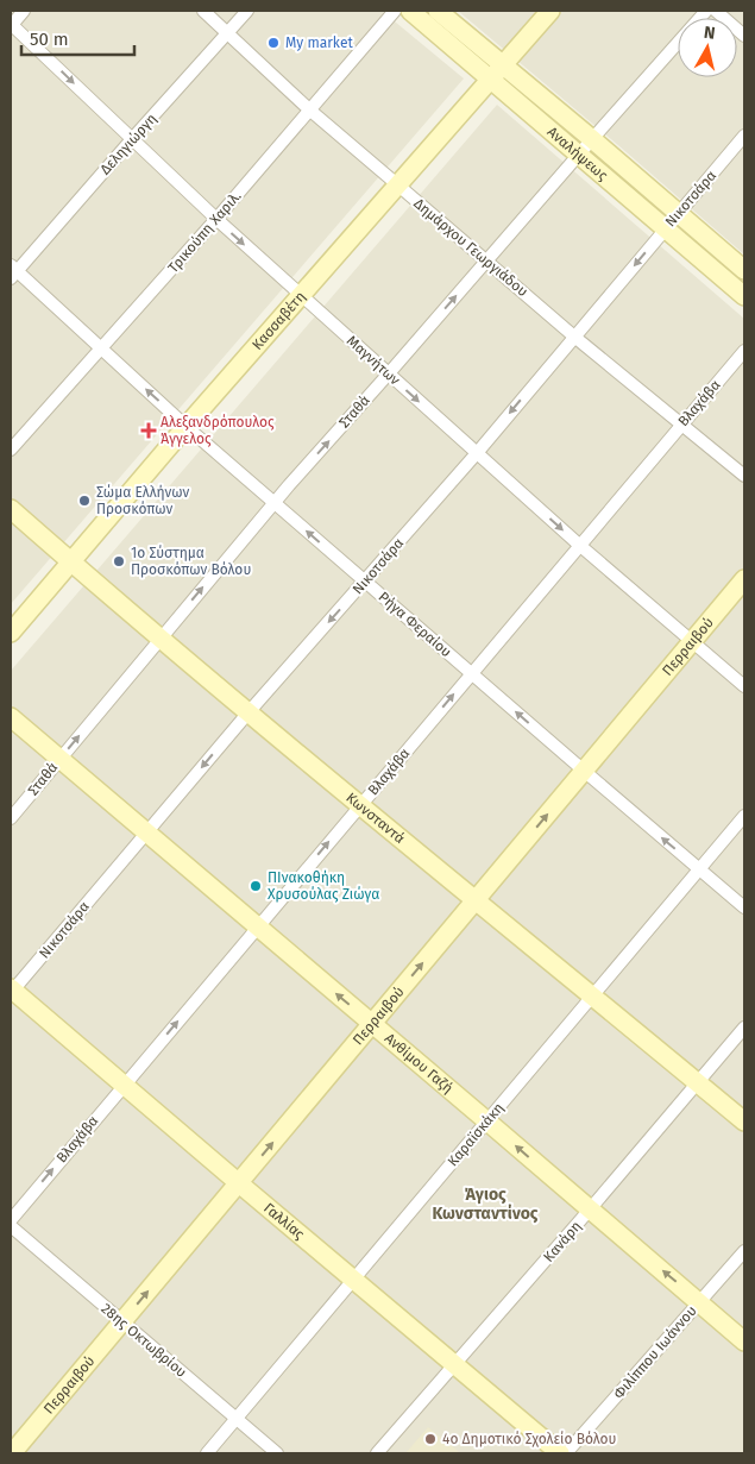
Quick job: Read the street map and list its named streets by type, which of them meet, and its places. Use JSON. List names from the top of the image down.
{
  "streets": {
    "street": [
      "Δεληγιώργη",
      "Αναλήψεως",
      "Νικοτσάρα",
      "Τρικούπη Χαριλ.",
      "Δημάρχου Γεωργιάδου",
      "Κασσαβέτη",
      "Μαγνήτων",
      "Βλαχάβα",
      "Σταθά",
      "Ρήγα Φεραίου",
      "Περραιβού",
      "Κωνσταντά",
      "Ανθίμου Γαζή",
      "Καραϊσκάκη",
      "Γαλλίας",
      "Κανάρη",
      "28ης Οκτωβρίου",
      "Φιλίππου Ιωάννου"
    ]
  },
  "crossings": [
    ["Δεληγιώργη", "Δημάρχου Γεωργιάδου"],
    ["Δεληγιώργη", "Μαγνήτων"],
    ["Δεληγιώργη", "Ρήγα Φεραίου"],
    ["Αναλήψεως", "Νικοτσάρα"],
    ["Αναλήψεως", "Κασσαβέτη"],
    ["Αναλήψεως", "Σταθά"],
    ["Νικοτσάρα", "Δημάρχου Γεωργιάδου"],
    ["Νικοτσάρα", "Μαγνήτων"],
    ["Νικοτσάρα", "Ρήγα Φεραίου"],
    ["Νικοτσάρα", "Κωνσταντά"],
    ["Νικοτσάρα", "Ανθίμου Γαζή"],
    ["Νικοτσάρα", "Γαλλίας"],
    ["Τρικούπη Χαριλ.", "Δημάρχου Γεωργιάδου"],
    ["Τρικούπη Χαριλ.", "Μαγνήτων"],
    ["Τρικούπη Χαριλ.", "Ρήγα Φεραίου"],
    ["Δημάρχου Γεωργιάδου", "Κασσαβέτη"],
    ["Δημάρχου Γεωργιάδου", "Βλαχάβα"],
    ["Δημάρχου Γεωργιάδου", "Σταθά"],
    ["Κασσαβέτη", "Μαγνήτων"],
    ["Κασσαβέτη", "Ρήγα Φεραίου"],
    ["Κασσαβέτη", "Κωνσταντά"],
    ["Μαγνήτων", "Βλαχάβα"],
    ["Μαγνήτων", "Σταθά"],
    ["Μαγνήτων", "Περραιβού"],
    ["Βλαχάβα", "Ρήγα Φεραίου"],
    ["Βλαχάβα", "Κωνσταντά"],
    ["Βλαχάβα", "Ανθίμου Γαζή"],
    ["Βλαχάβα", "Γαλλίας"],
    ["Σταθά", "Ρήγα Φεραίου"],
    ["Σταθά", "Κωνσταντά"],
    ["Σταθά", "Ανθίμου Γαζή"],
    ["Ρήγα Φεραίου", "Περραιβού"],
    ["Ρήγα Φεραίου", "Καραϊσκάκη"],
    ["Περραιβού", "Κωνσταντά"],
    ["Περραιβού", "Ανθίμου Γαζή"],
    ["Περραιβού", "Γαλλίας"],
    ["Περραιβού", "28ης Οκτωβρίου"],
    ["Κωνσταντά", "Καραϊσκάκη"],
    ["Κωνσταντά", "Κανάρη"],
    ["Ανθίμου Γαζή", "Καραϊσκάκη"],
    ["Ανθίμου Γαζή", "Κανάρη"],
    ["Ανθίμου Γαζή", "Φιλίππου Ιωάννου"],
    ["Καραϊσκάκη", "Γαλλίας"],
    ["Καραϊσκάκη", "28ης Οκτωβρίου"],
    ["Γαλλίας", "Κανάρη"]
  ],
  "one_way": [
    "Νικοτσάρα",
    "Μαγνήτων",
    "Βλαχάβα",
    "Σταθά",
    "Ρήγα Φεραίου",
    "Περραιβού",
    "Ανθίμου Γαζή"
  ],
  "districts": ["Άγιος Κωνσταντίνος"],
  "places": {
    "other": [
      "My market",
      "Σώμα Ελλήνων Προσκόπων",
      "1ο Σύστημα Προσκόπων Βόλου",
      "ΠΙνακοθήκη Χρυσούλας Ζιώγα",
      "4ο Δημοτικό Σχολείο Βόλου"
    ],
    "health": ["Αλεξανδρόπουλος Άγγελος"]
  },
  "scale_bar": "50 m",
  "north": "top"
}
